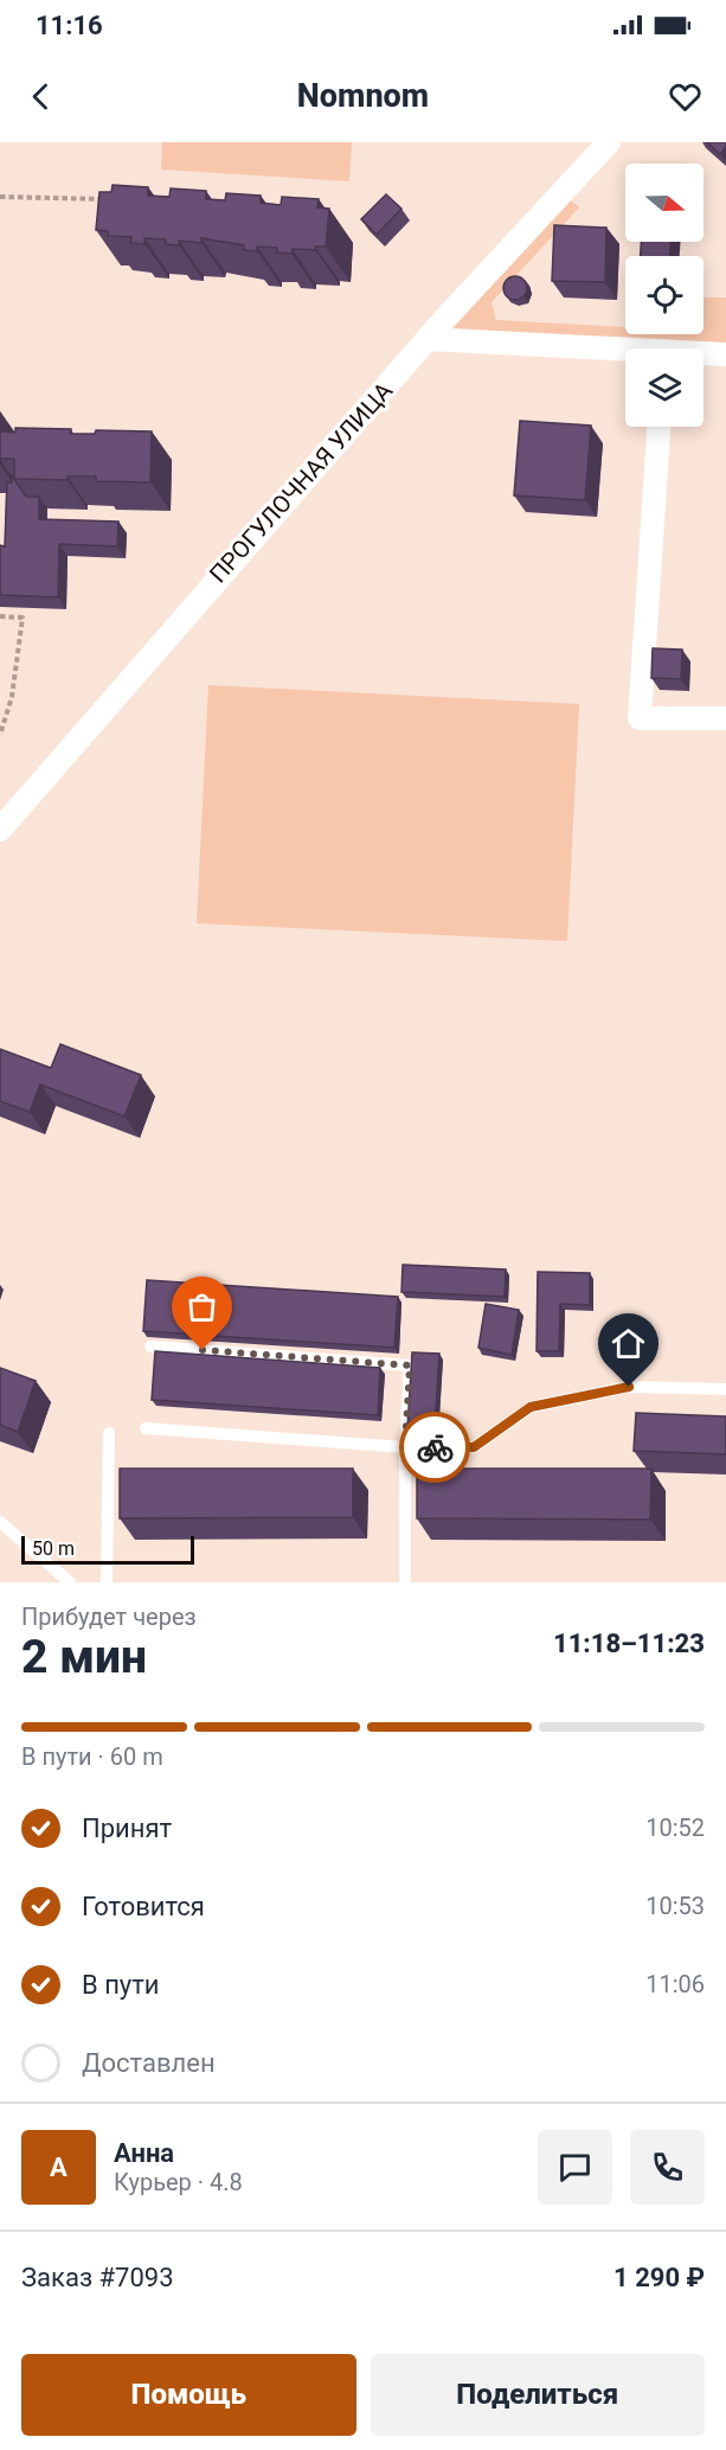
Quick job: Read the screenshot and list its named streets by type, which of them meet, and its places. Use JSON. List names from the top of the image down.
{
  "streets": {
    "street": ["ПРОГУЛОЧНАЯ УЛИЦА"]
  },
  "scale_bar": "50 m",
  "north": "right",
  "page": {
    "status": "11:16",
    "header": "Nomnom",
    "scale": "50 m",
    "heading": ["2 мин", "Прибудет через", "11:18–11:23"],
    "panel": [
      "Анна",
      "Курьер · 4.8",
      "Заказ #7093",
      "1 290 ₽"
    ],
    "bar": "В пути · 60 m",
    "list": [
      ["Принят", "10:52"],
      ["Готовится", "10:53"],
      ["В пути", "11:06"],
      "Доставлен"
    ],
    "round": "А",
    "buttons": ["Помощь", "Поделиться"]
  }
}
